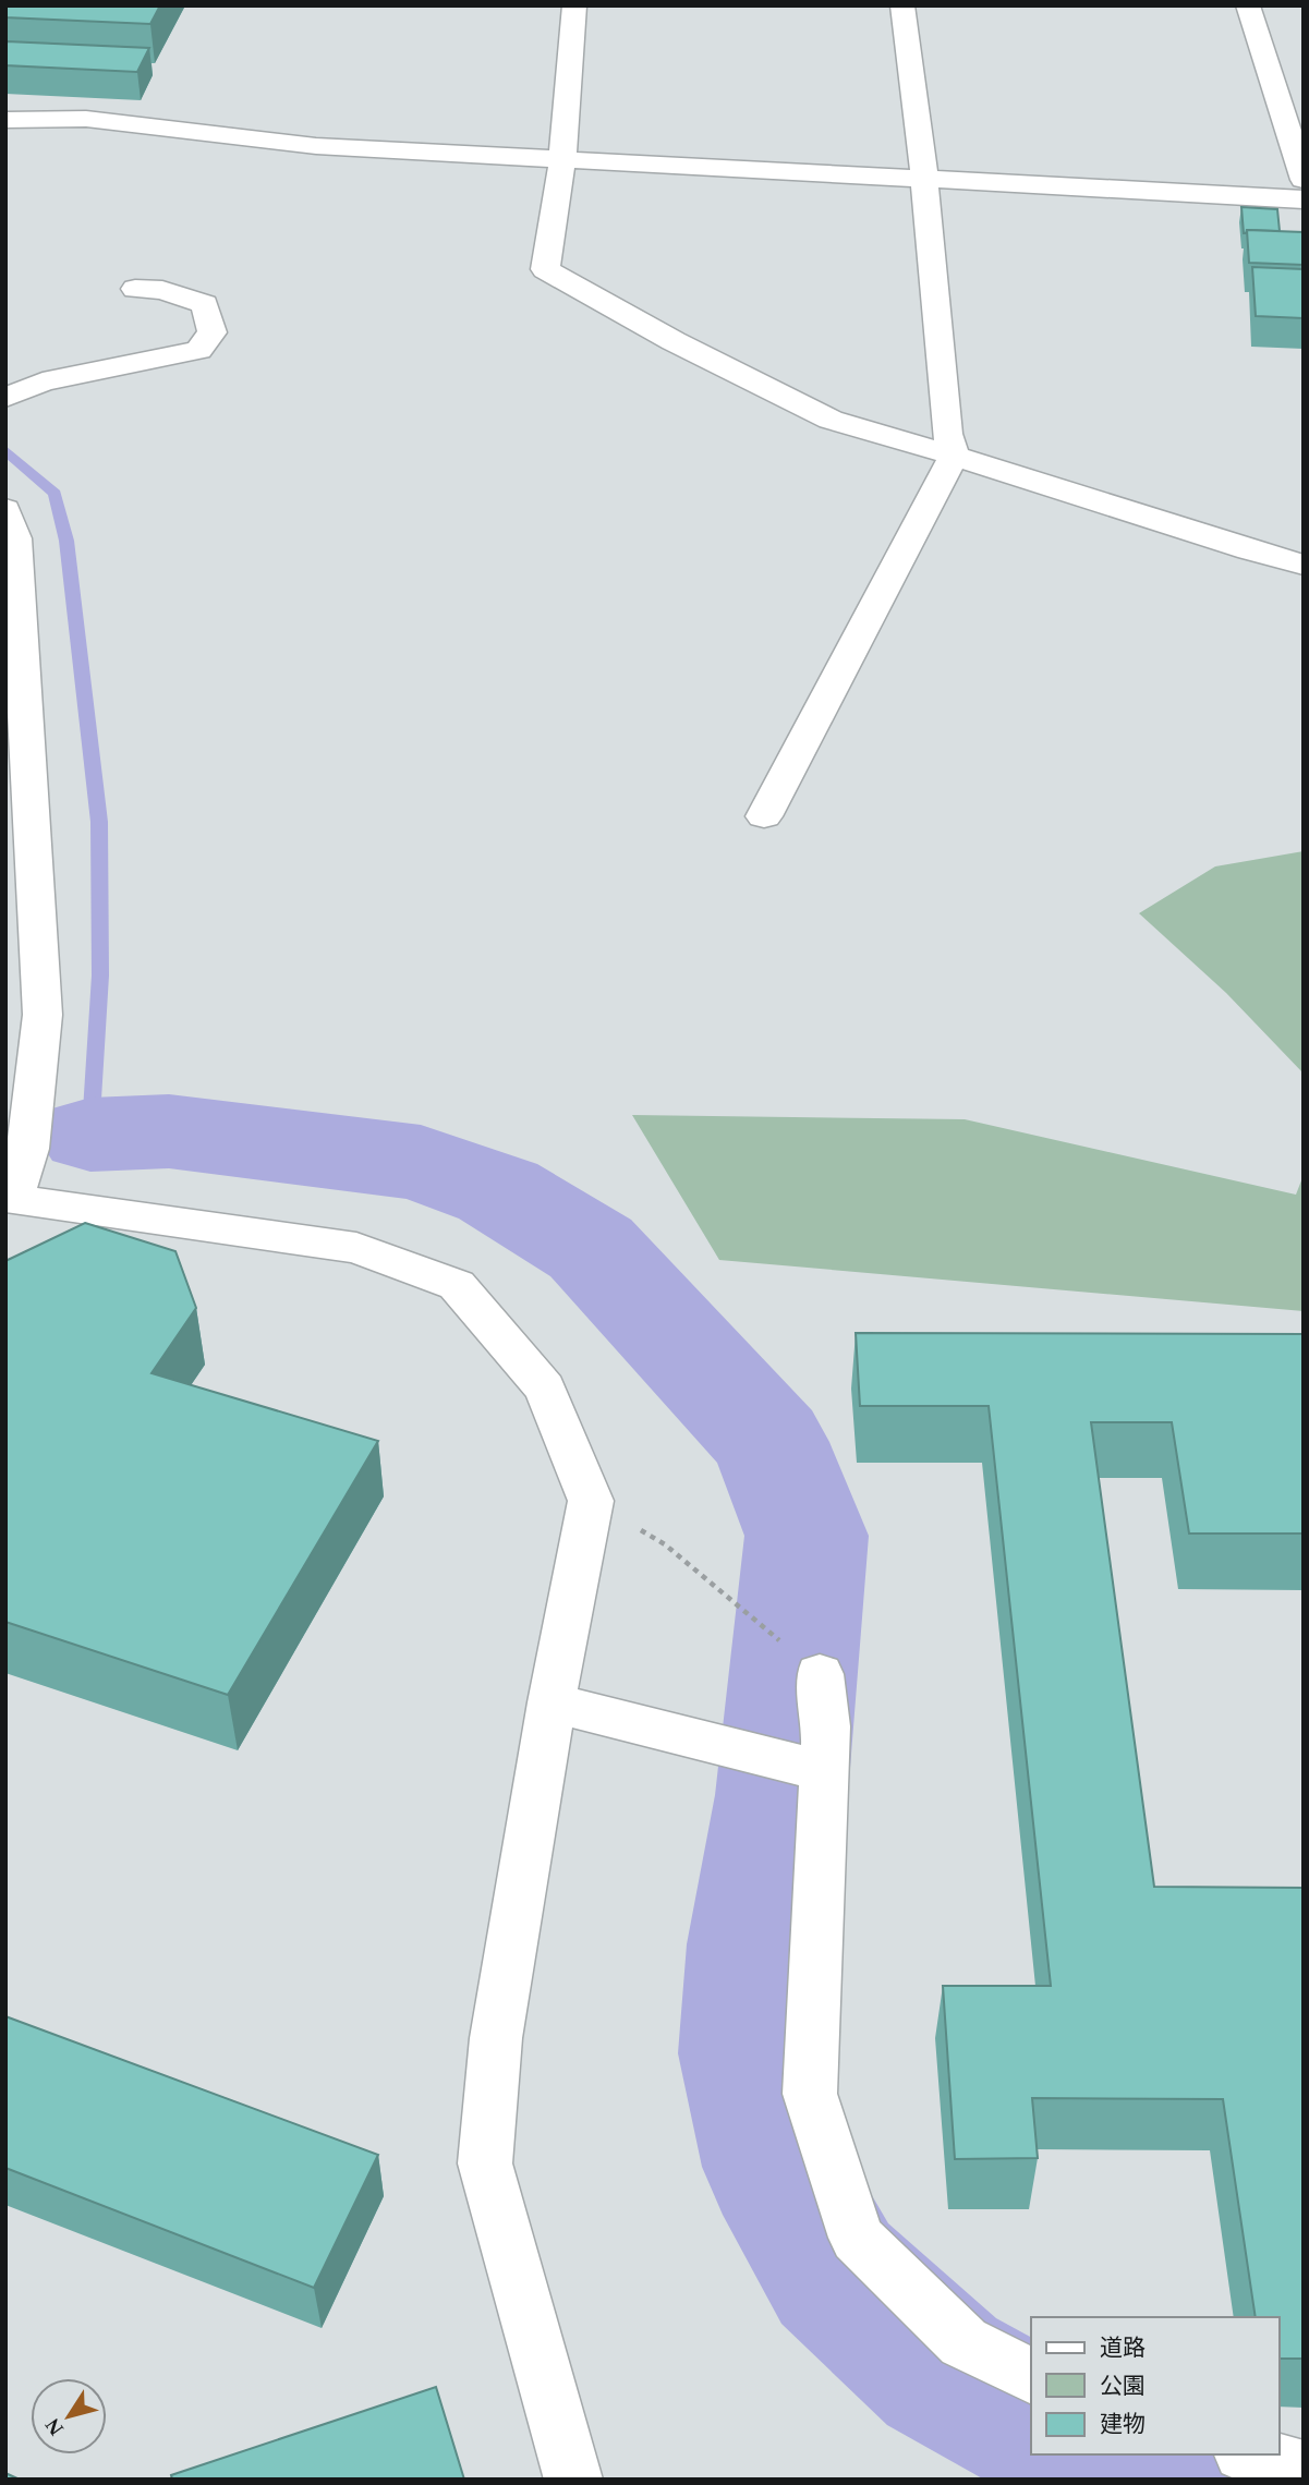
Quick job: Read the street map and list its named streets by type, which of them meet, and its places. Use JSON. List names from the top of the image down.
{
  "legend": ["道路", "公園", "建物"],
  "north": "bottom left"
}
